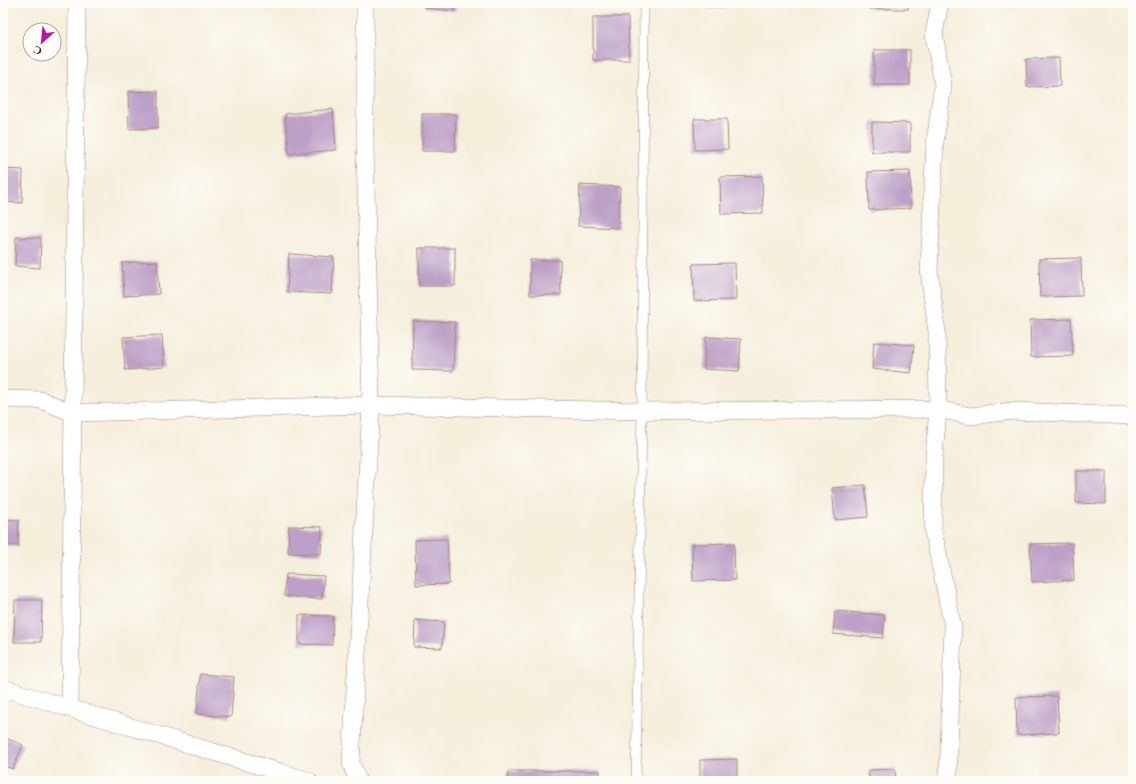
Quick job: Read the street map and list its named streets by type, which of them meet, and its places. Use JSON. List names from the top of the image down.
{
  "north": "bottom left"
}
